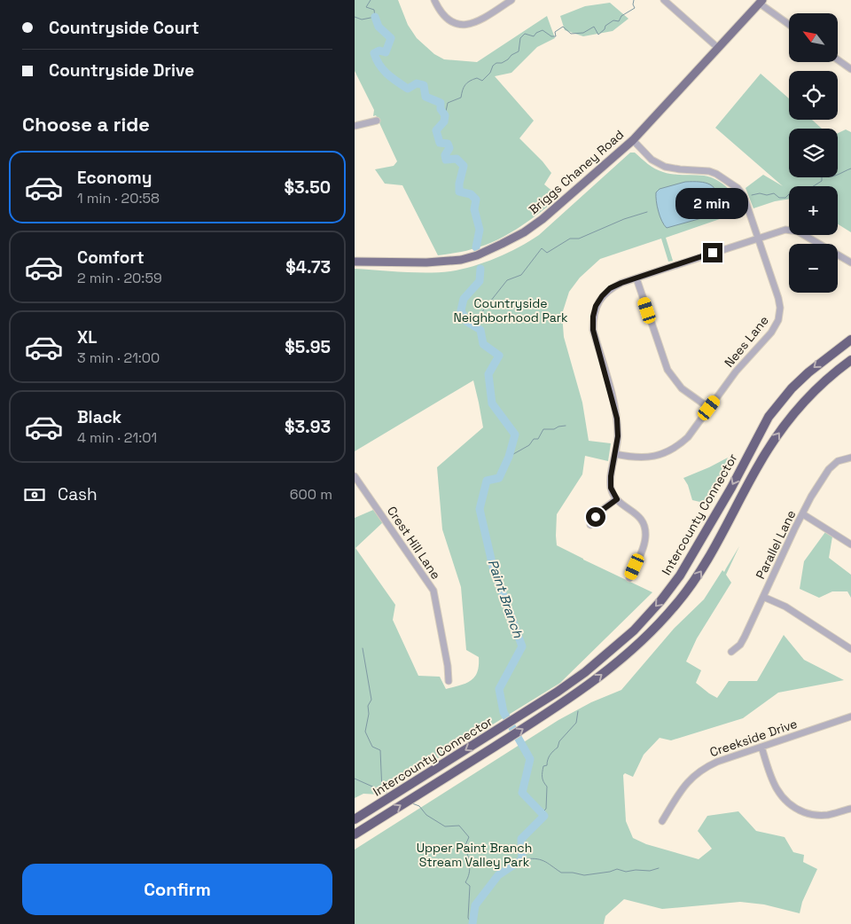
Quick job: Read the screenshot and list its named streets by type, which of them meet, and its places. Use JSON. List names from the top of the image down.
{
  "streets": {
    "highway": ["Intercounty Connector"],
    "main road": ["Briggs Chaney Road"],
    "street": [
      "Nees Lane",
      "Crest Hill Lane",
      "Parallel Lane",
      "Creekside Drive"
    ]
  },
  "crossings": [
    ["Briggs Chaney Road", "Nees Lane"]
  ],
  "water": ["Paint Branch"],
  "parks": ["Countryside Neighborhood Park", "Upper Paint Branch Stream Valley Park"],
  "north": "top left",
  "page": {
    "banner": ["Countryside Court", "Countryside Drive"],
    "map_buttons": ["+", "−"],
    "heading": "Choose a ride",
    "list": [
      {
        "name": "Economy",
        "note": "1 min · 20:58",
        "value": "$3.50"
      },
      {
        "name": "Comfort",
        "note": "2 min · 20:59",
        "value": "$4.73"
      },
      {
        "name": "XL",
        "note": "3 min · 21:00",
        "value": "$5.95"
      },
      {
        "name": "Black",
        "note": "4 min · 21:01",
        "value": "$3.93"
      }
    ],
    "bubble": "2 min",
    "pay": ["Cash", "600 m"],
    "buttons": "Confirm"
  }
}
